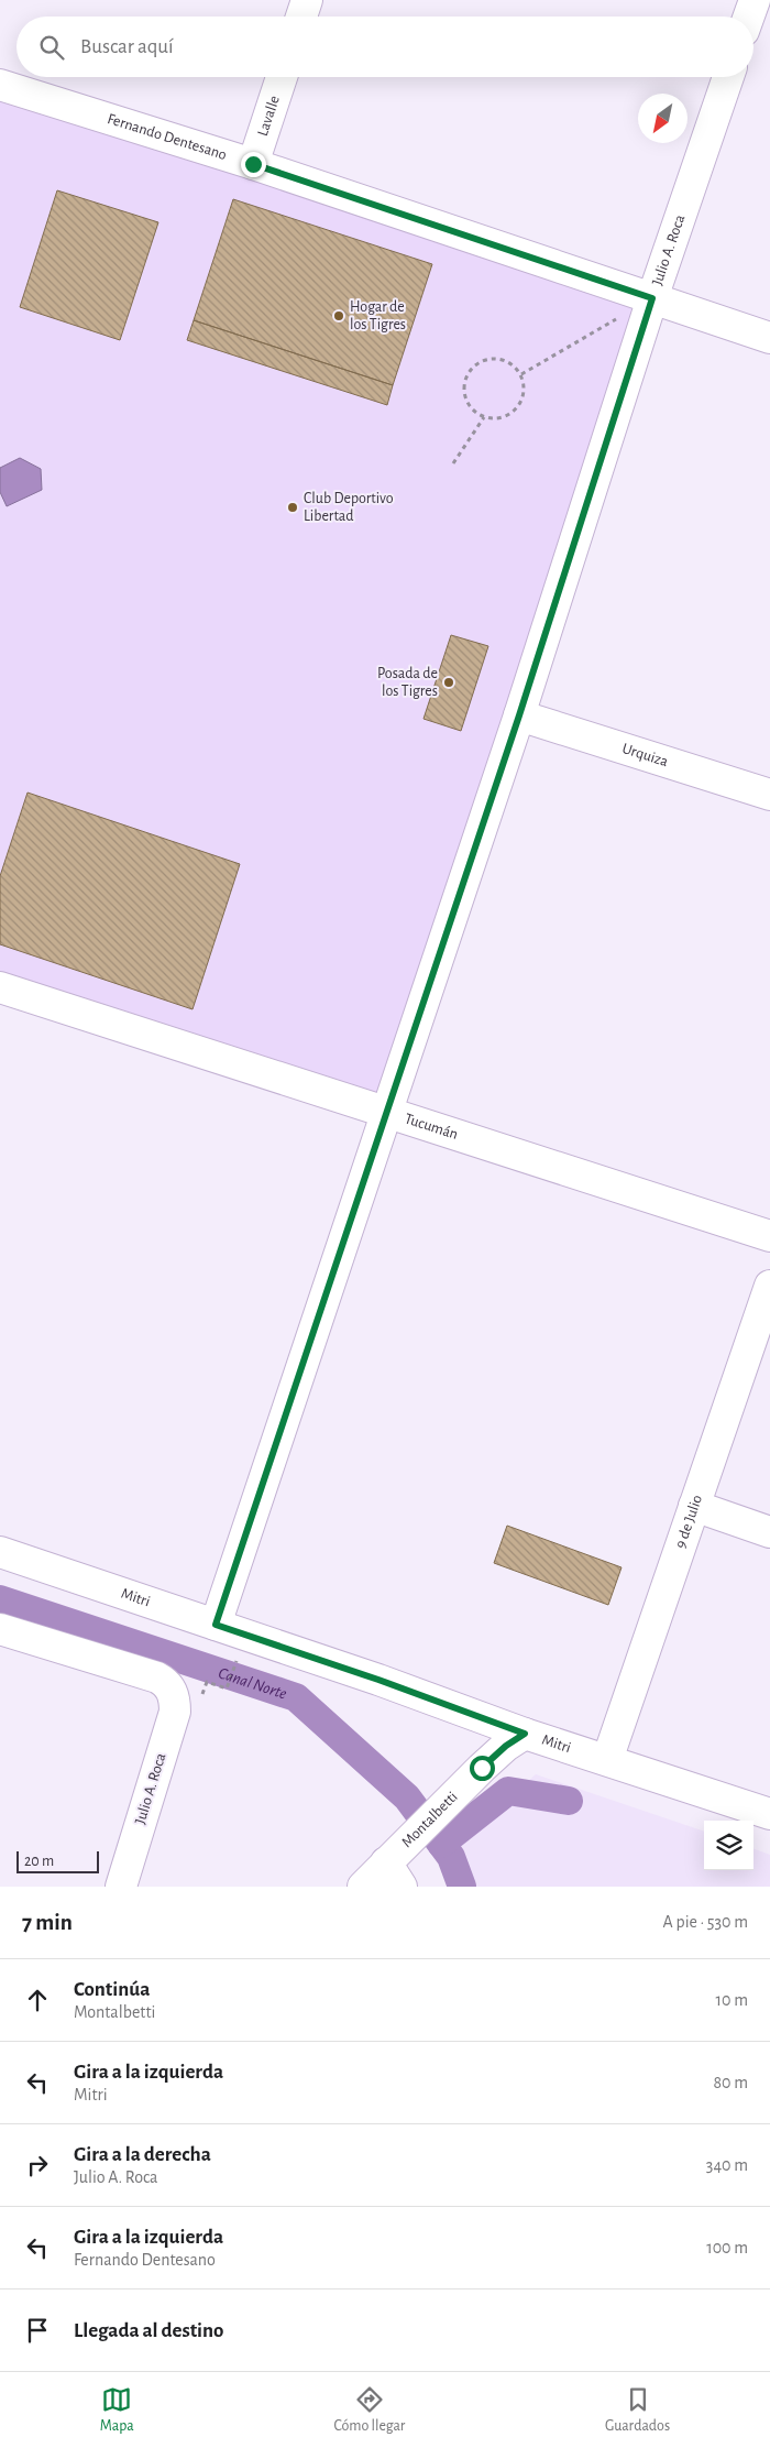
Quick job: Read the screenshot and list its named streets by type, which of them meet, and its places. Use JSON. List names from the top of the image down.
{
  "streets": {
    "street": [
      "Lavalle",
      "Fernando Dentesano",
      "Julio A. Roca",
      "Urquiza",
      "Tucumán",
      "9 de Julio",
      "Mitri",
      "Montalbetti"
    ]
  },
  "crossings": [
    ["Lavalle", "Fernando Dentesano"],
    ["Fernando Dentesano", "Julio A. Roca"],
    ["Julio A. Roca", "Urquiza"],
    ["Julio A. Roca", "Tucumán"],
    ["Julio A. Roca", "Mitri"],
    ["9 de Julio", "Mitri"],
    ["Mitri", "Montalbetti"]
  ],
  "water": ["Canal Norte"],
  "places": ["Hogar de los Tigres", "Club Deportivo Libertad", "Posada de los Tigres"],
  "scale_bar": "20 m",
  "north": "bottom left",
  "page": {
    "search": "Buscar aquí",
    "scale": "20 m",
    "heading": ["7 min", "A pie · 530 m"],
    "list": [
      ["Continúa", "Montalbetti", "10 m"],
      ["Gira a la izquierda", "Mitri", "80 m"],
      ["Gira a la derecha", "Julio A. Roca", "340 m"],
      ["Gira a la izquierda", "Fernando Dentesano", "100 m"],
      "Llegada al destino"
    ],
    "nav": ["Mapa", "Cómo llegar", "Guardados"]
  }
}
